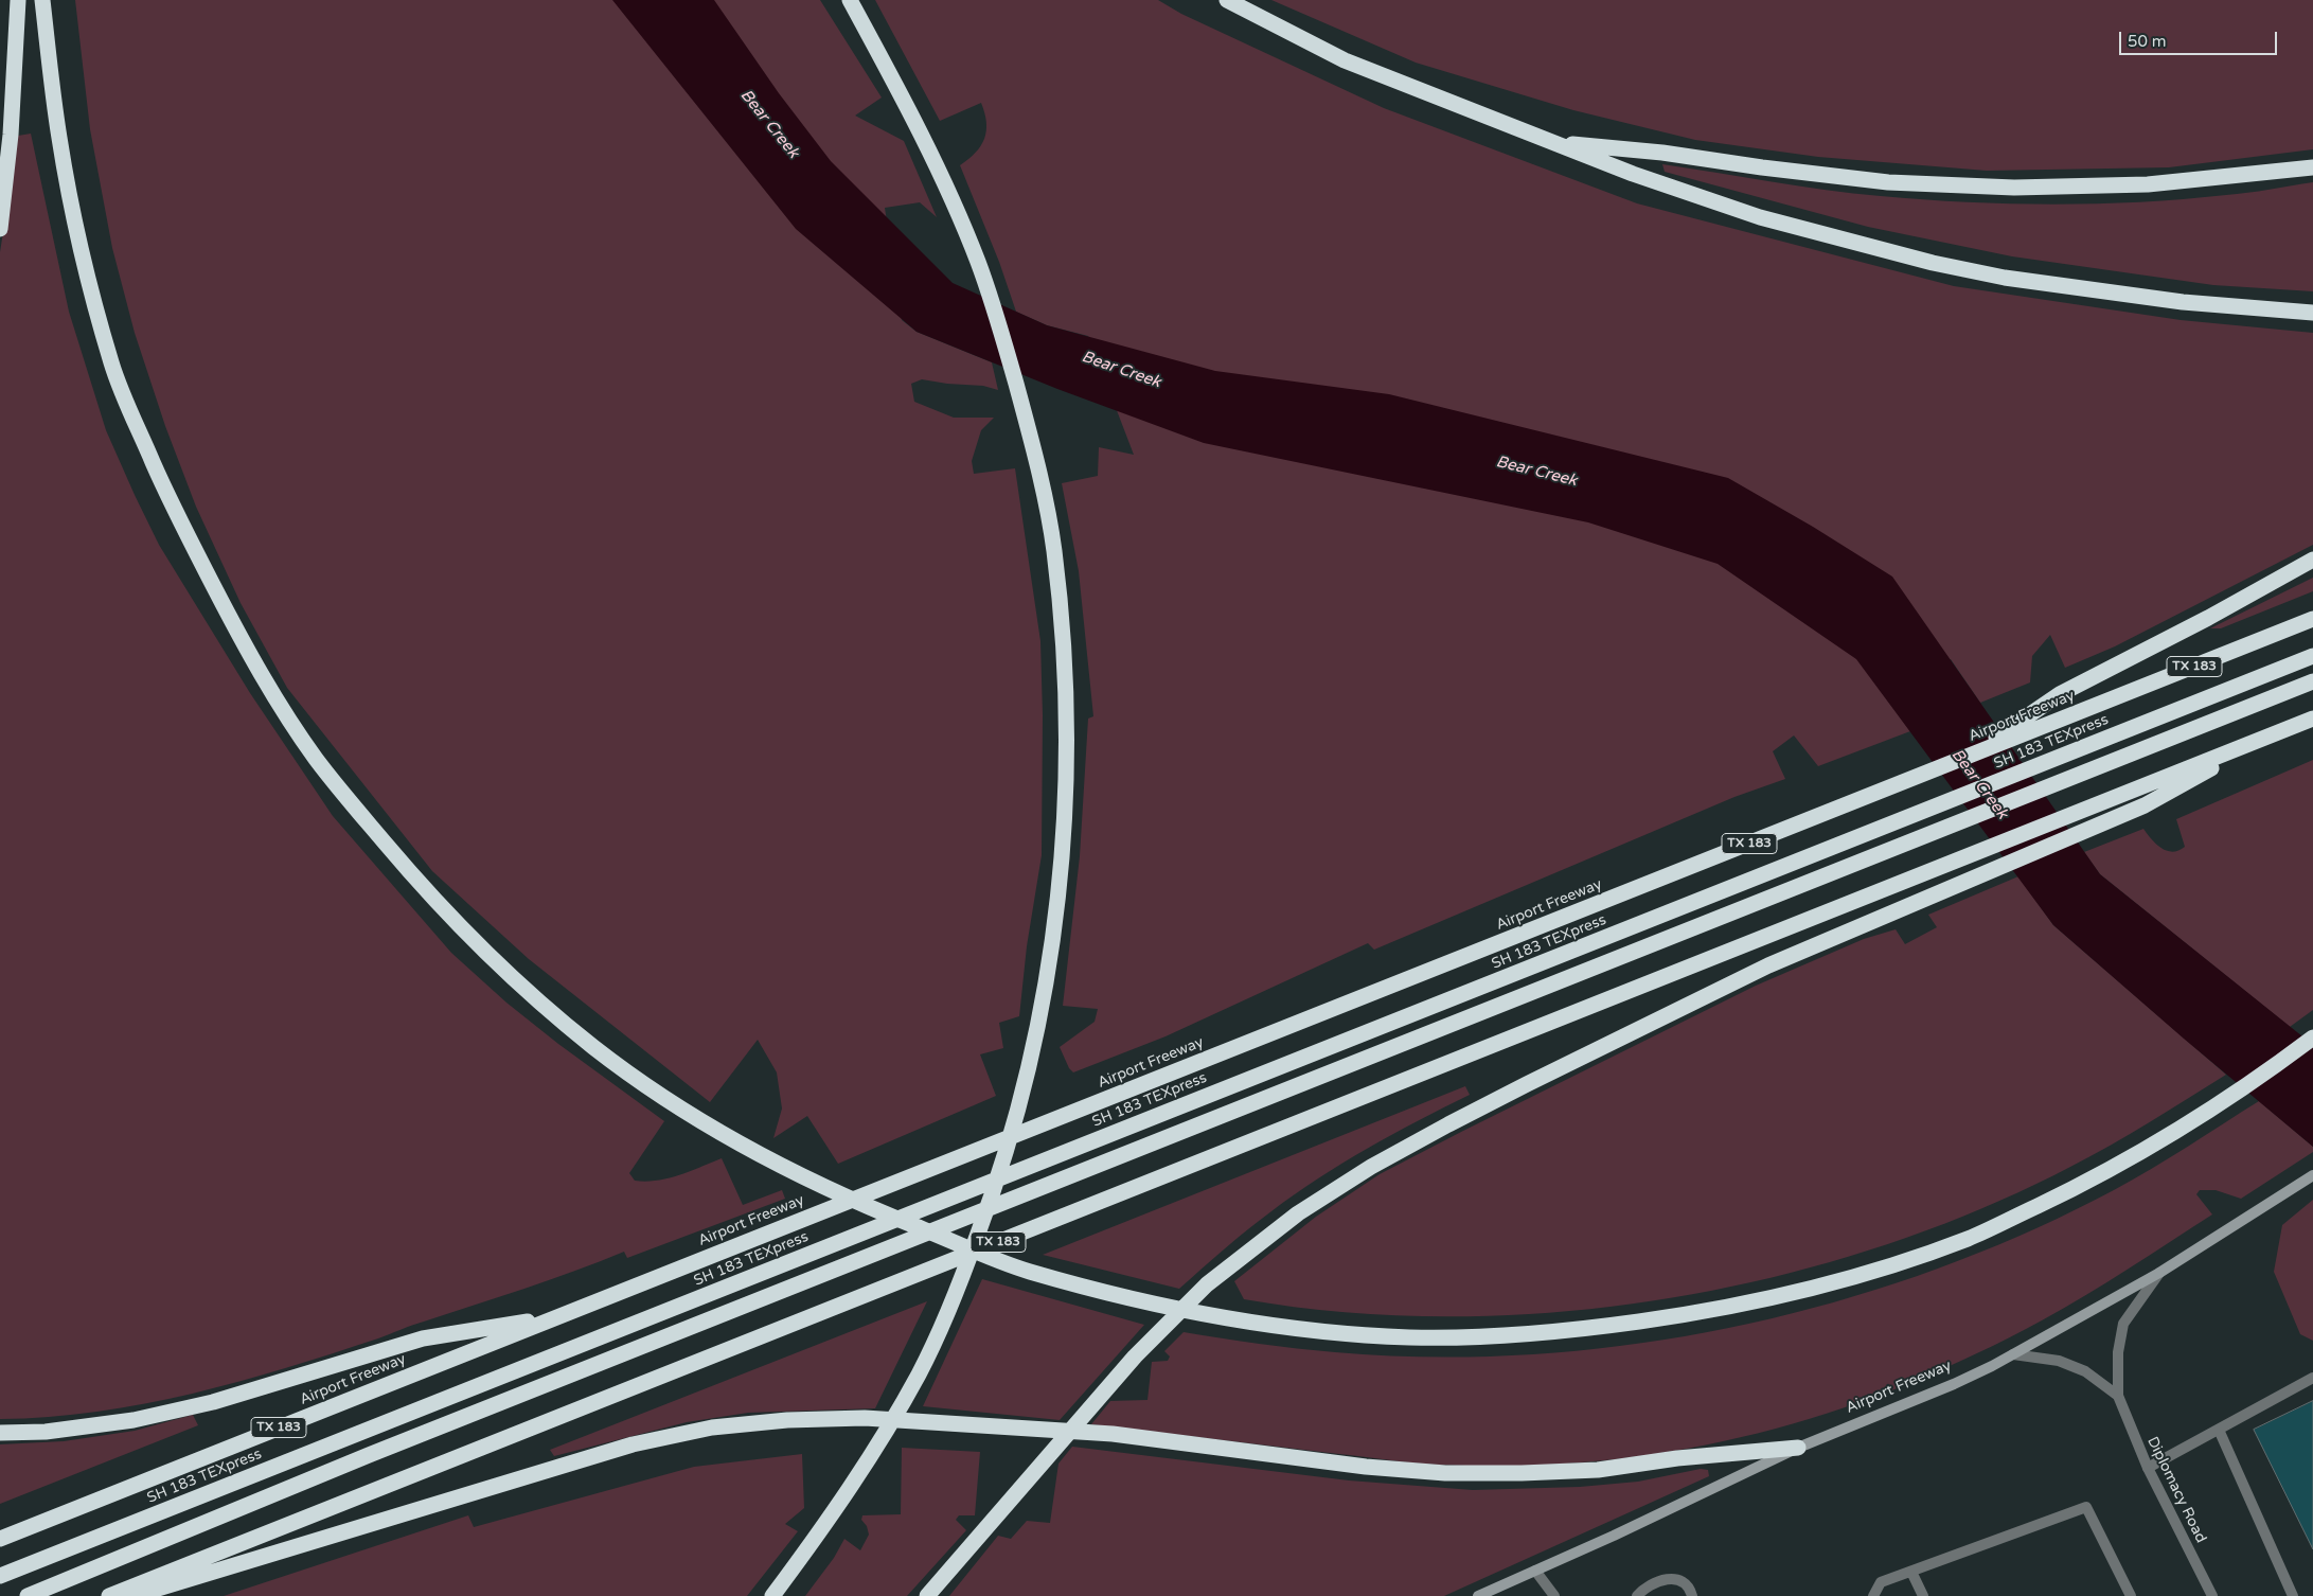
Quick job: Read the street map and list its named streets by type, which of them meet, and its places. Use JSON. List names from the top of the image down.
{
  "streets": {
    "highway": ["TX 183", "Airport Freeway", "SH 183 TEXpress"],
    "street": ["Diplomacy Road"]
  },
  "crossings": [
    ["Airport Freeway", "Diplomacy Road"]
  ],
  "water": ["Bear Creek"],
  "scale_bar": "50 m"
}
